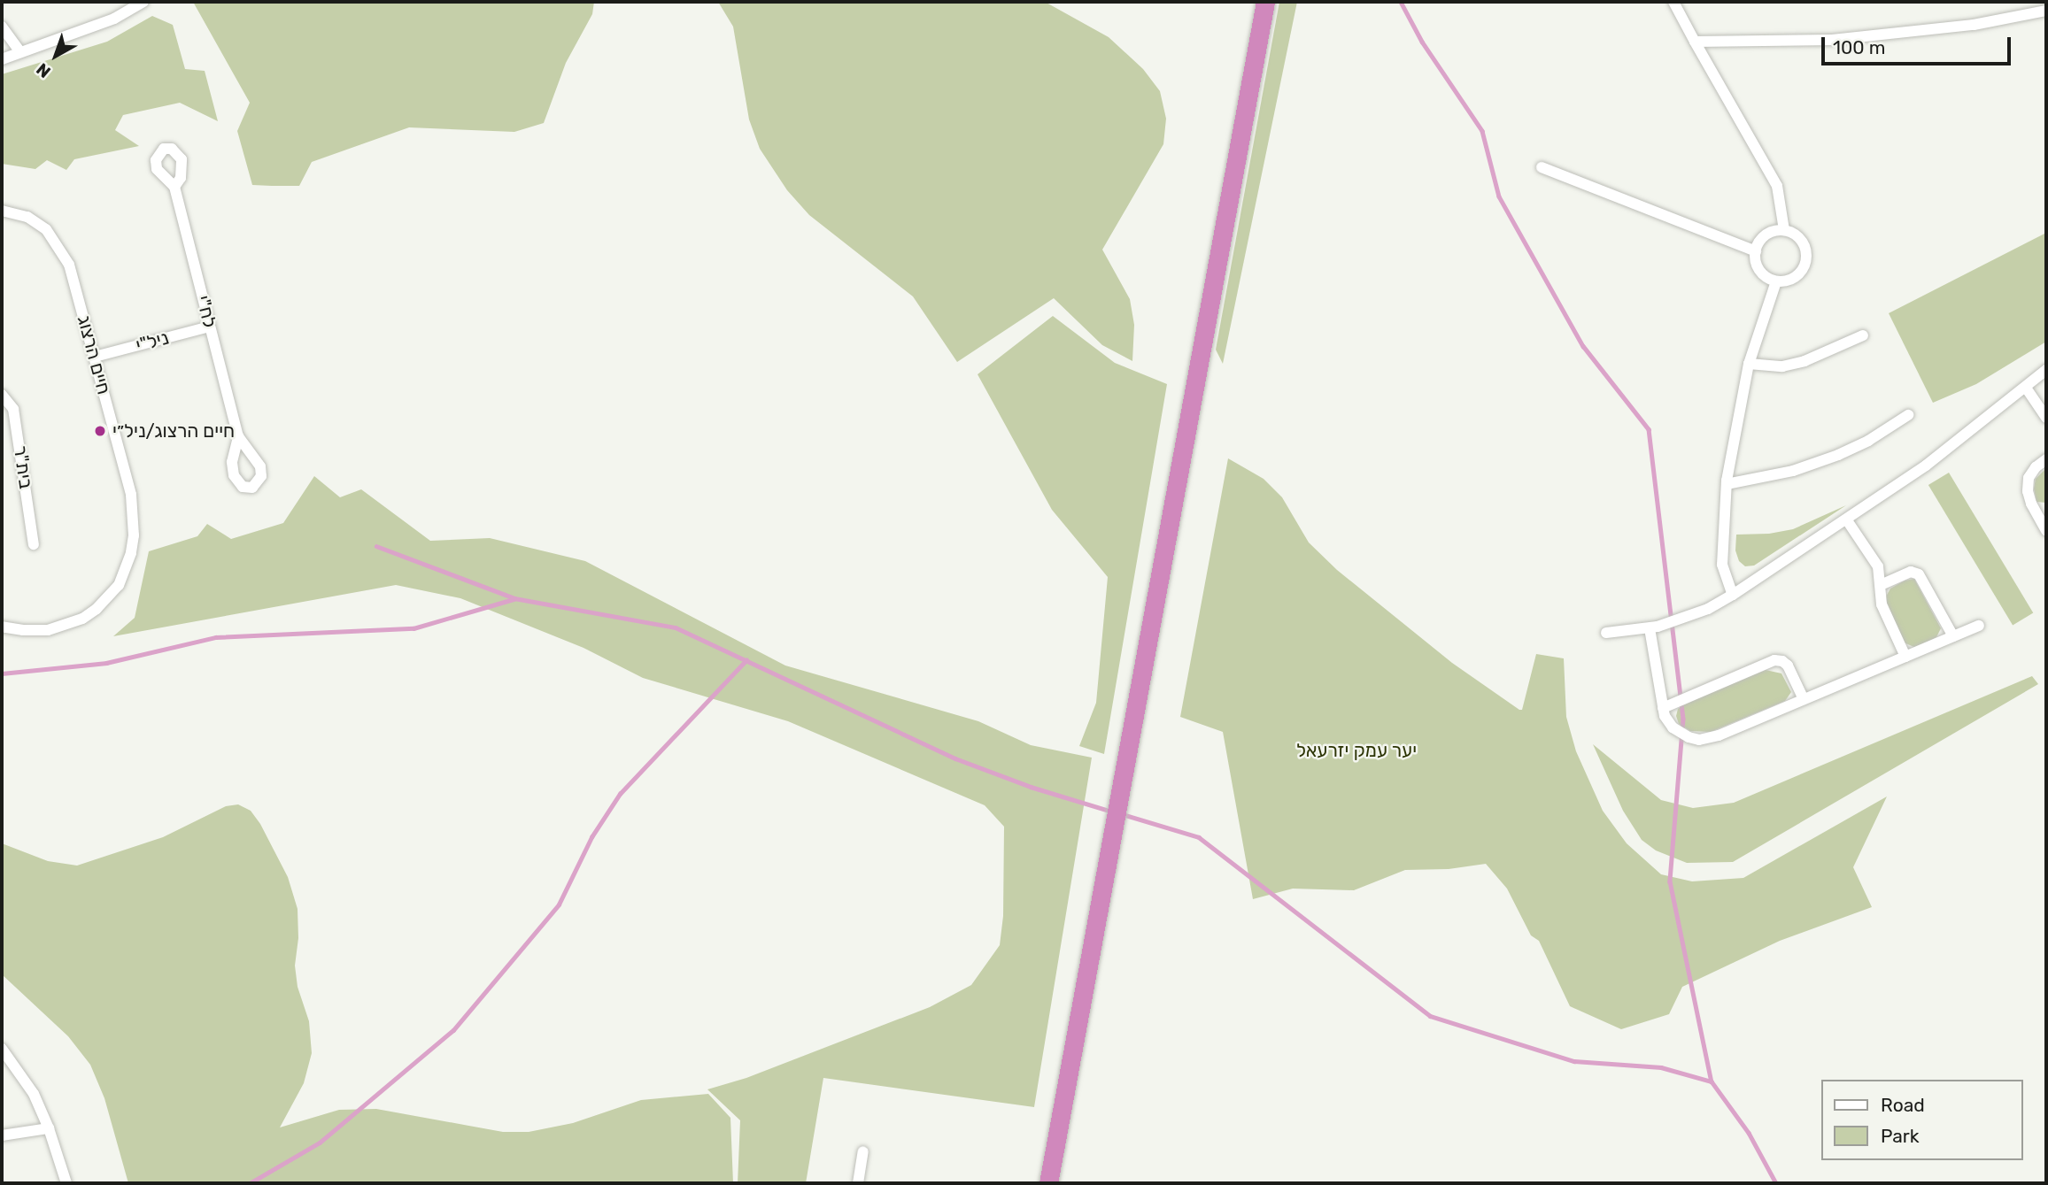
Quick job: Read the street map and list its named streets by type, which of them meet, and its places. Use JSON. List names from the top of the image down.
{
  "streets": {
    "street": [
      "לח\"י",
      "ניל\"י",
      "חיים הרצוג",
      "בית\"ר"
    ]
  },
  "crossings": [
    ["לח\"י", "ניל\"י"],
    ["ניל\"י", "חיים הרצוג"]
  ],
  "parks": ["יער עמק יזרעאל"],
  "places": ["חיים הרצוג/ניל״י"],
  "legend": ["Road", "Park"],
  "scale_bar": "100 m",
  "north": "bottom left"
}
